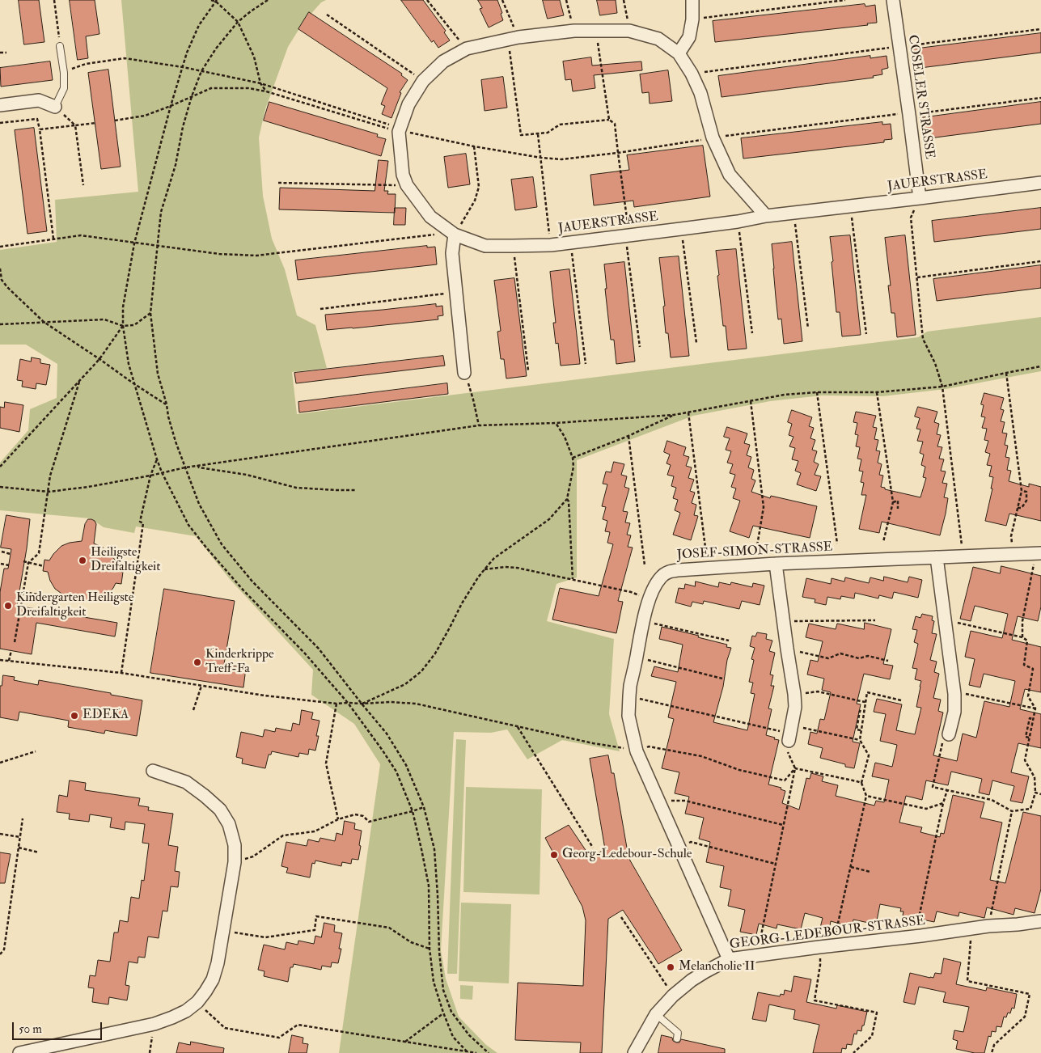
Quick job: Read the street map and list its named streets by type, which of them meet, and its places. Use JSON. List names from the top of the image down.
{
  "streets": {
    "street": [
      "COSELER STRASSE",
      "JAUERSTRASSE",
      "JOSEF-SIMON-STRASSE",
      "GEORG-LEDEBOUR-STRASSE"
    ]
  },
  "crossings": [
    ["COSELER STRASSE", "JAUERSTRASSE"],
    ["JOSEF-SIMON-STRASSE", "GEORG-LEDEBOUR-STRASSE"]
  ],
  "places": [
    "Heiligste Dreifaltigkeit",
    "Kindergarten Heiligste Dreifaltigkeit",
    "Kinderkrippe Treff-Fa",
    "EDEKA",
    "Georg-Ledebour-Schule",
    "Melancholie II"
  ],
  "scale_bar": "50 m"
}
